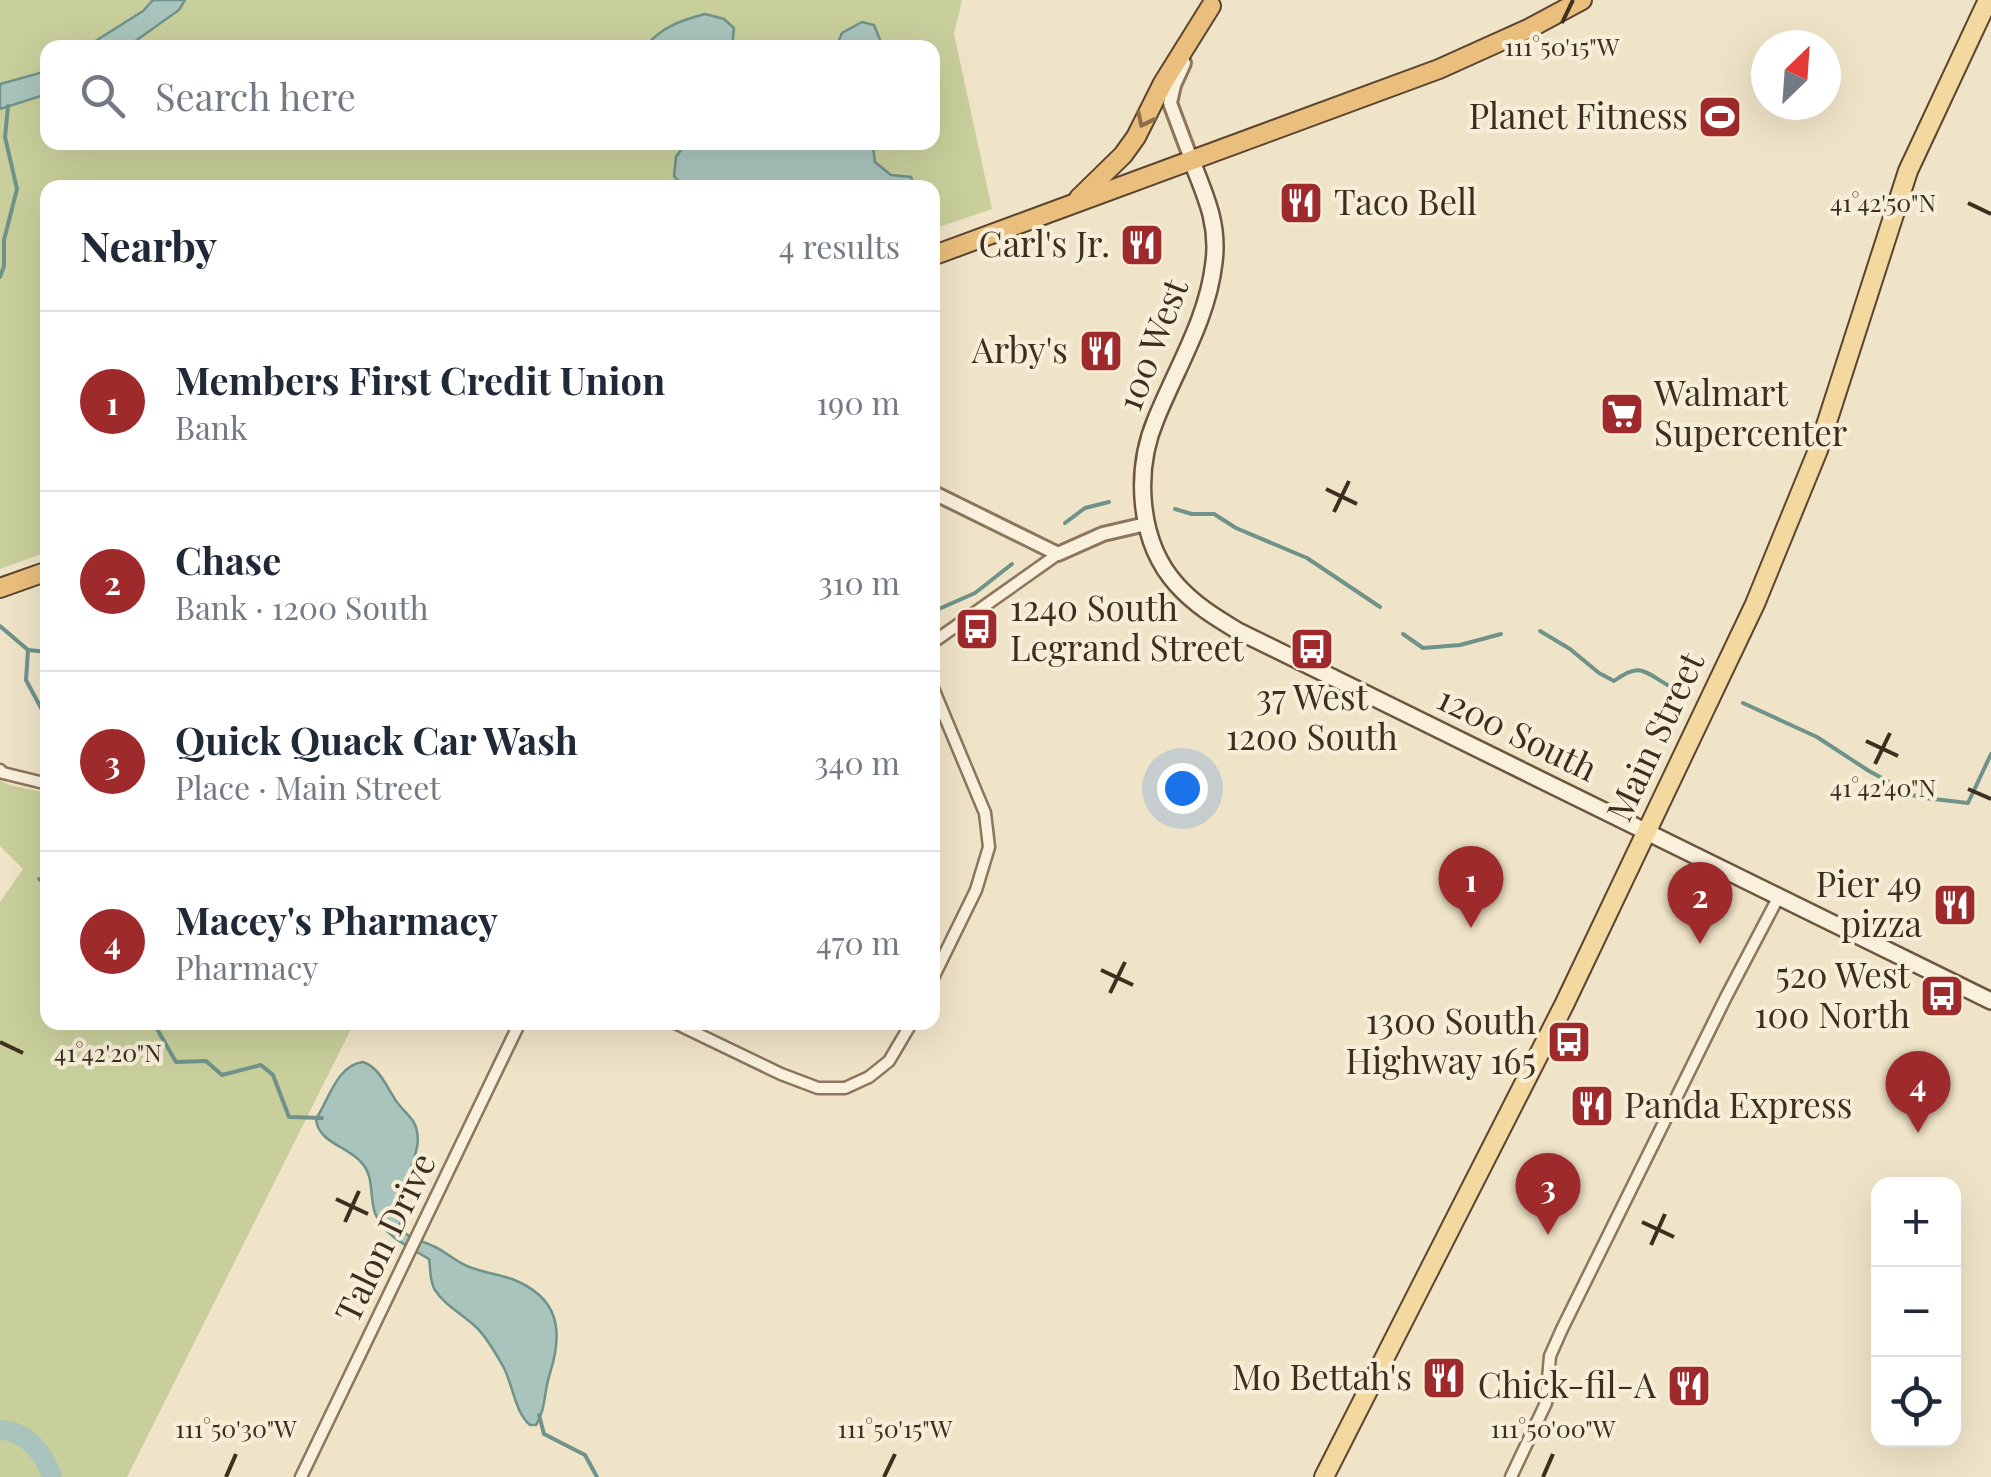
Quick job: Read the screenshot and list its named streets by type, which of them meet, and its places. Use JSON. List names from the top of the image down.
{
  "streets": {
    "main road": ["100 West", "1200 South", "Main Street"],
    "street": ["Talon Drive"]
  },
  "crossings": [
    ["100 West", "1200 South"],
    ["1200 South", "Main Street"]
  ],
  "places": {
    "sports": ["Planet Fitness"],
    "restaurant": [
      "Taco Bell",
      "Carl's Jr.",
      "Arby's",
      "Pier 49 pizza",
      "Panda Express",
      "Mo Bettah's",
      "Chick-fil-A"
    ],
    "supermarket": ["Walmart Supercenter"],
    "bus stop": [
      "1240 South Legrand Street",
      "37 West 1200 South",
      "520 West 100 North",
      "1300 South Highway 165"
    ]
  },
  "north": "top right",
  "page": {
    "search": "Search here",
    "heading": ["Nearby", "4 results"],
    "list": [
      {
        "mark": "1",
        "name": "Members First Credit Union",
        "note": "Bank",
        "value": "190 m"
      },
      {
        "mark": "2",
        "name": "Chase",
        "note": "Bank · 1200 South",
        "value": "310 m"
      },
      {
        "mark": "3",
        "name": "Quick Quack Car Wash",
        "note": "Place · Main Street",
        "value": "340 m"
      },
      {
        "mark": "4",
        "name": "Macey's Pharmacy",
        "note": "Pharmacy",
        "value": "470 m"
      }
    ],
    "pins": [
      "1",
      "2",
      "4",
      "3"
    ],
    "map_buttons": ["+", "−"]
  },
  "coordinates": [
    "111°50'15\"W",
    "41°42'50\"N",
    "41°42'40\"N",
    "41°42'20\"N",
    "111°50'30\"W",
    "111°50'00\"W"
  ]
}
